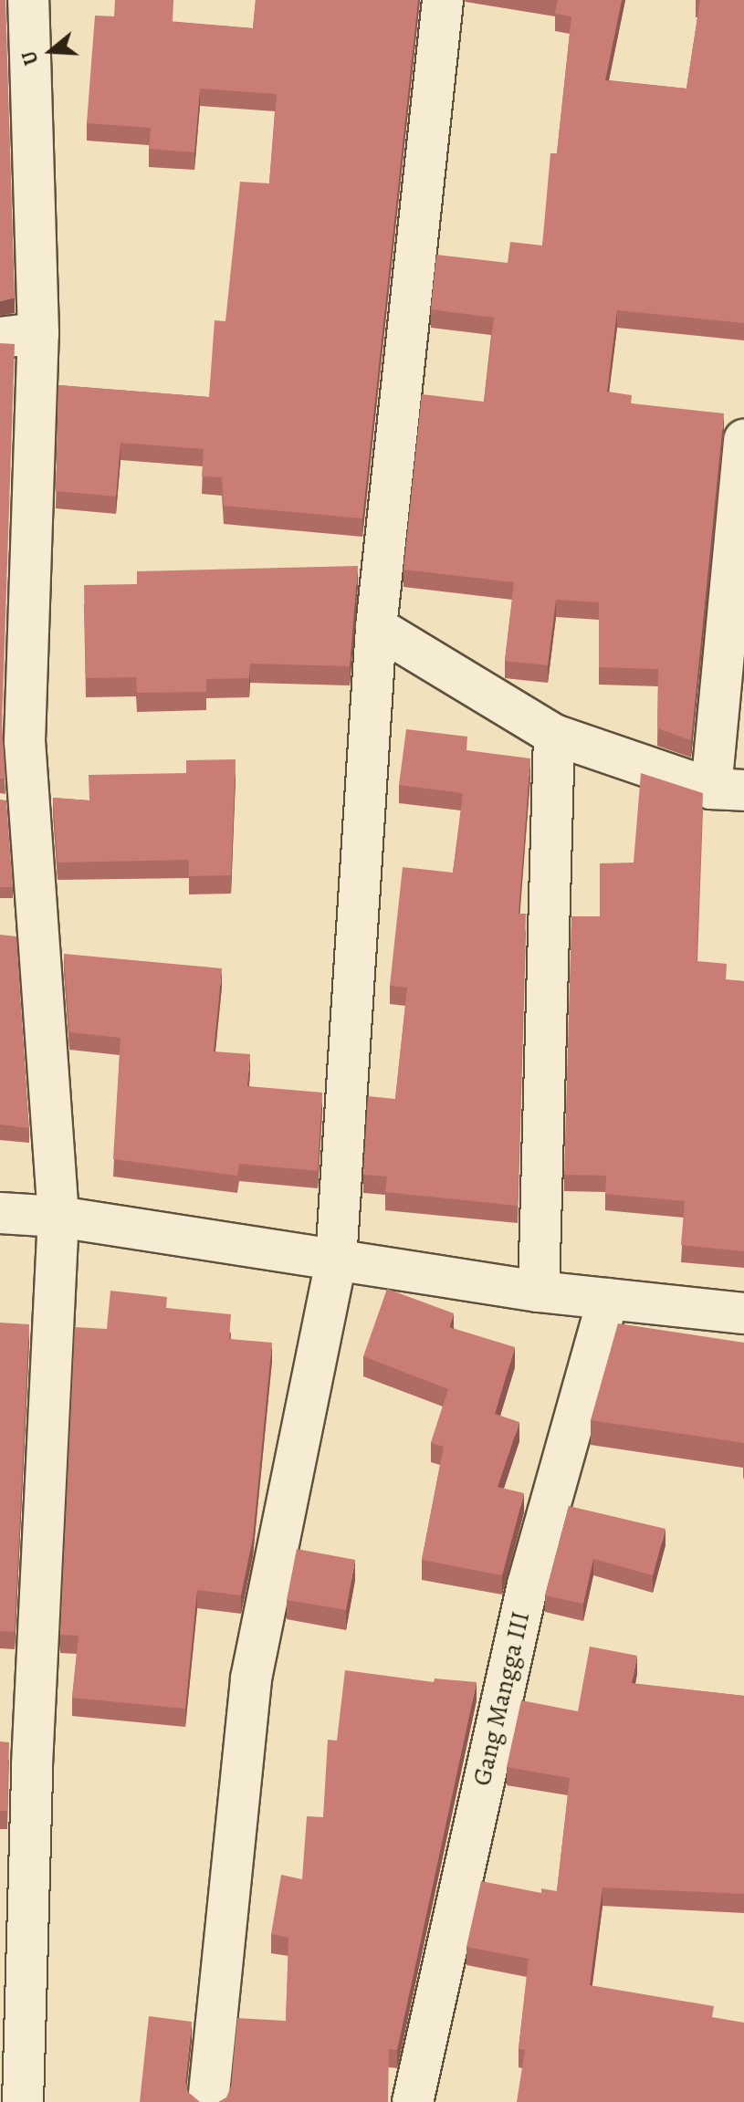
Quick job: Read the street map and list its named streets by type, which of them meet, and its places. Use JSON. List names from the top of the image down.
{
  "streets": {
    "street": ["Gang Mangga III"]
  },
  "north": "left"
}
